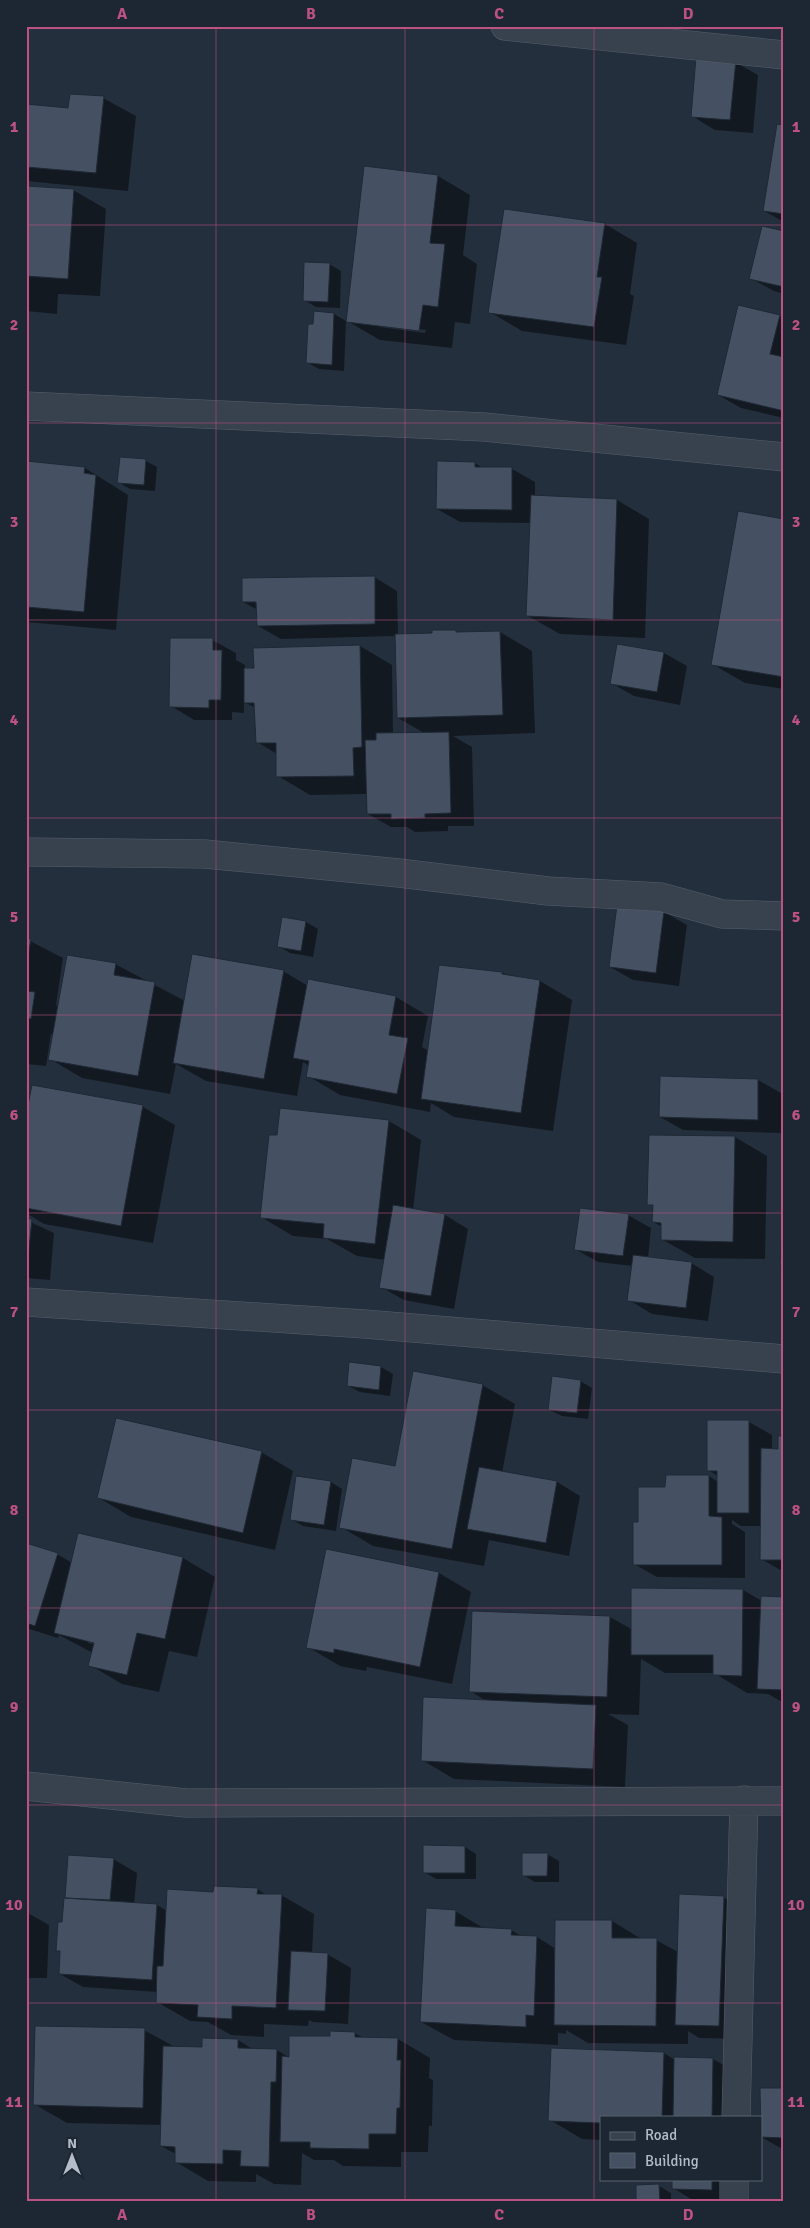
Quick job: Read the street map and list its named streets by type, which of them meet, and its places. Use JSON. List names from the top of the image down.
{
  "legend": ["Road", "Building"],
  "north": "top",
  "grid": {
    "columns": [
      "A",
      "B",
      "C",
      "D"
    ],
    "rows": [
      "1",
      "2",
      "3",
      "4",
      "5",
      "6",
      "7",
      "8",
      "9",
      "10",
      "11"
    ]
  }
}
